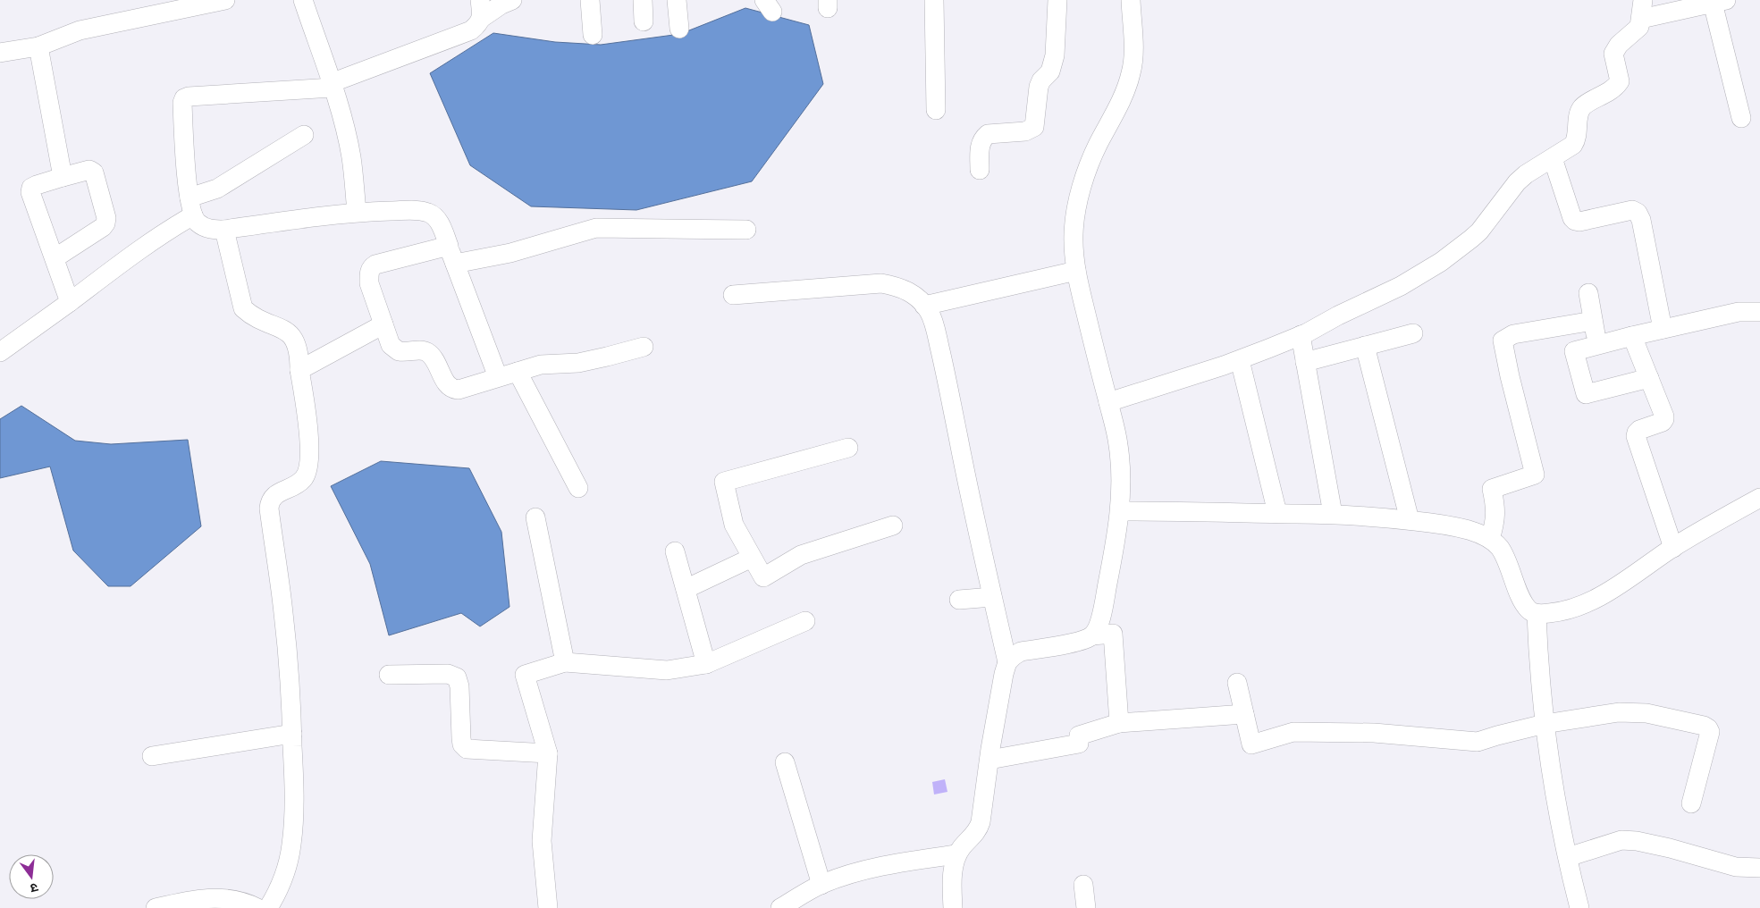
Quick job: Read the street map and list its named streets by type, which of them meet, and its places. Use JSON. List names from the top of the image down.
{
  "north": "bottom"
}
